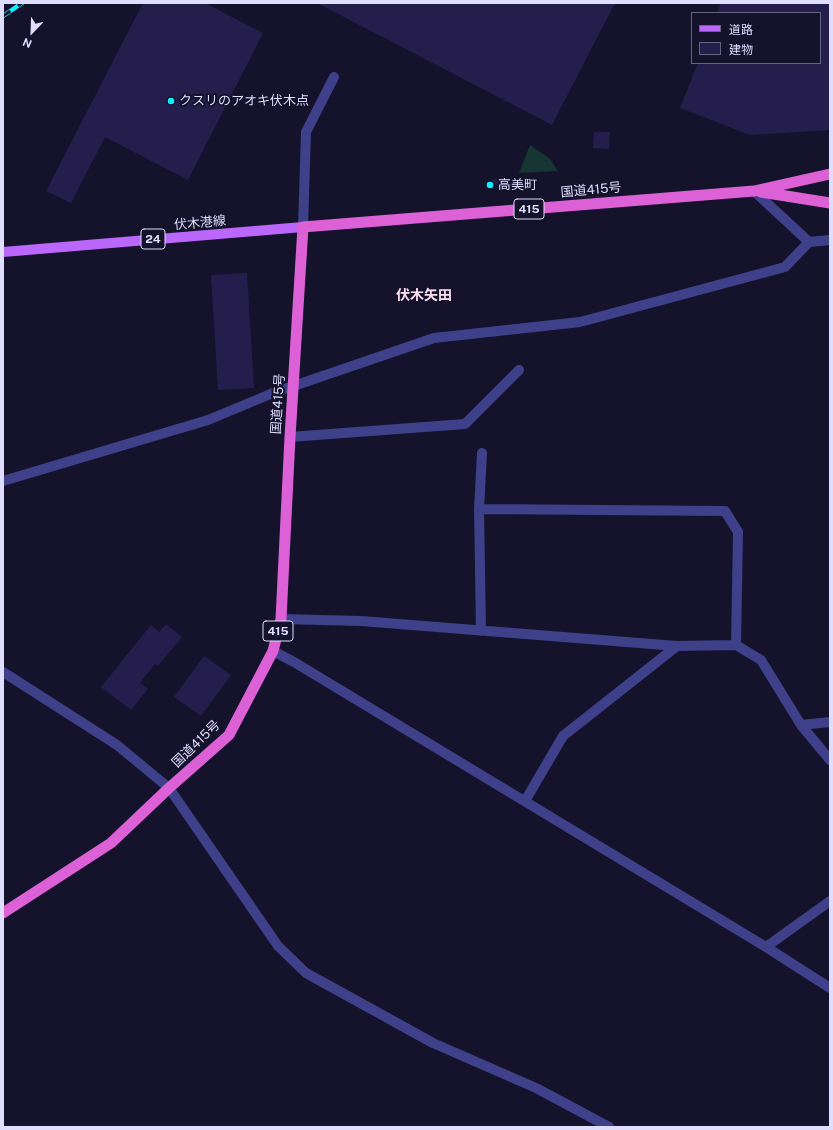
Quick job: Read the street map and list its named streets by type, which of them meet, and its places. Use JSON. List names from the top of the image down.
{
  "streets": {
    "highway": ["国道415号", "415"],
    "main road": ["伏木港線", "24"]
  },
  "crossings": [
    ["国道415号", "伏木港線"]
  ],
  "districts": ["伏木矢田"],
  "places": ["クスリのアオキ伏木点", "高美町"],
  "legend": ["道路", "建物"],
  "north": "bottom left"
}
